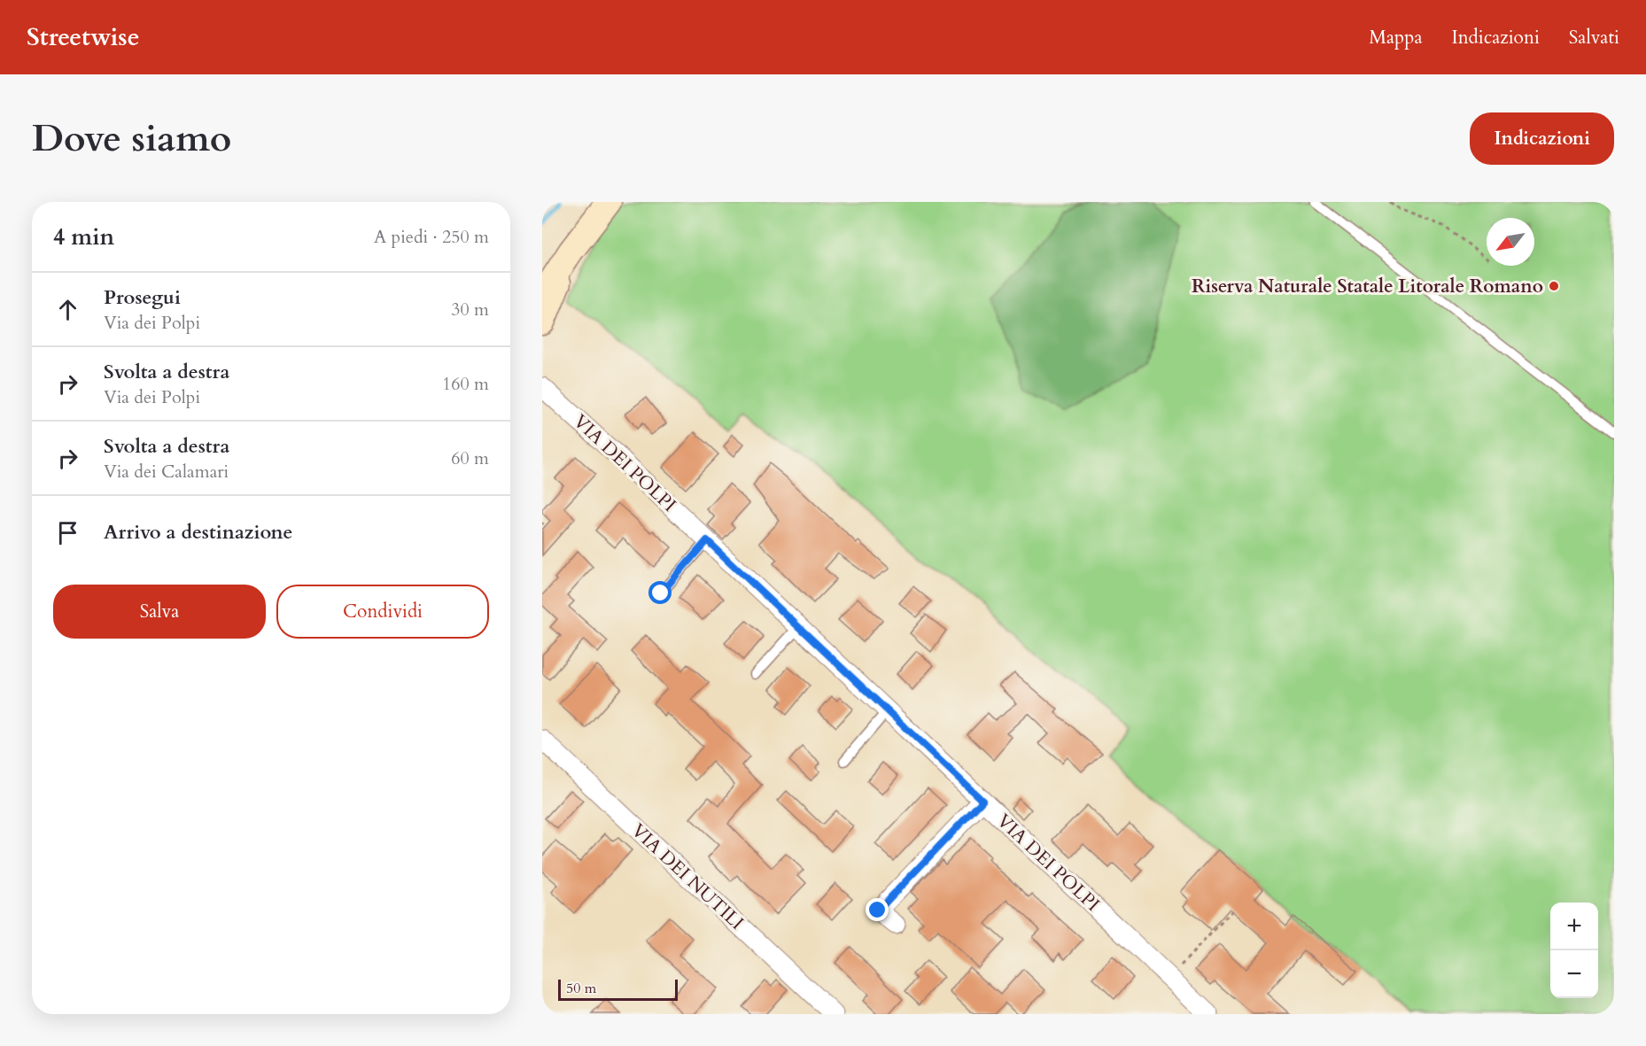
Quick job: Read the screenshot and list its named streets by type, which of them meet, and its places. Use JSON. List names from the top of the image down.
{
  "streets": {
    "street": ["VIA DEI POLPI", "VIA DEI NUTILI"]
  },
  "places": ["Riserva Naturale Statale Litorale Romano"],
  "scale_bar": "50 m",
  "north": "bottom left",
  "page": {
    "header": "Streetwise",
    "nav": ["Mappa", "Indicazioni", "Salvati"],
    "buttons": [
      "Indicazioni",
      ["Salva", "Condividi"]
    ],
    "title": "Dove siamo",
    "heading": ["4 min", "A piedi · 250 m"],
    "list": [
      ["Prosegui", "Via dei Polpi", "30 m"],
      ["Svolta a destra", "Via dei Polpi", "160 m"],
      ["Svolta a destra", "Via dei Calamari", "60 m"],
      "Arrivo a destinazione"
    ],
    "map_buttons": ["+", "−"],
    "scale": "50 m"
  }
}
